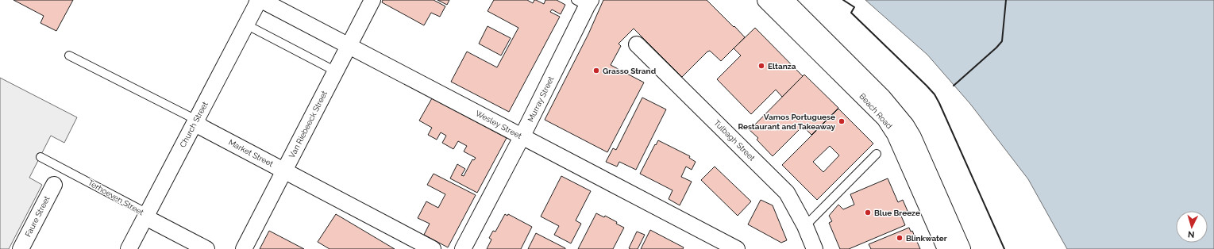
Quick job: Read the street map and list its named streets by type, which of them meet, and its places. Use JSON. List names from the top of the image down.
{
  "streets": {
    "main road": ["Beach Road"],
    "street": [
      "Murray Street",
      "Church Street",
      "Van Riebeeck Street",
      "Wesley Street",
      "Tulbagh Street",
      "Market Street",
      "Terhoeven Street",
      "Faure Street"
    ]
  },
  "crossings": [
    ["Murray Street", "Wesley Street"],
    ["Church Street", "Market Street"],
    ["Church Street", "Terhoeven Street"],
    ["Van Riebeeck Street", "Wesley Street"],
    ["Van Riebeeck Street", "Market Street"]
  ],
  "places": [
    "Eltanza",
    "Grasso Strand",
    "Vamos Portuguese Restaurant and Takeaway",
    "Blue Breeze",
    "Blinkwater"
  ],
  "north": "bottom"
}
